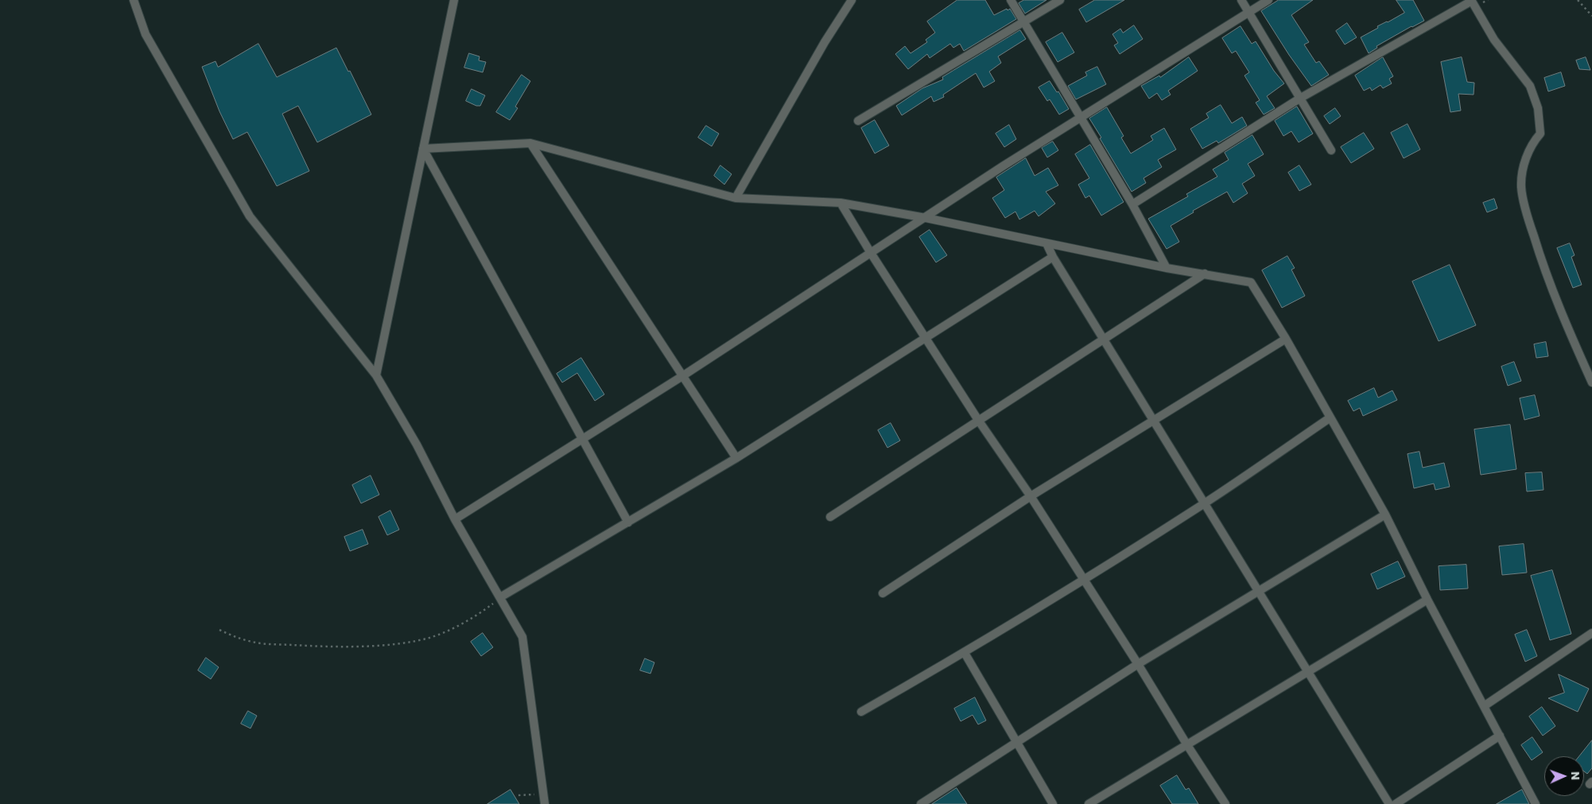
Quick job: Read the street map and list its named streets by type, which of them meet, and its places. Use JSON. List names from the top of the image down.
{
  "north": "right"
}
